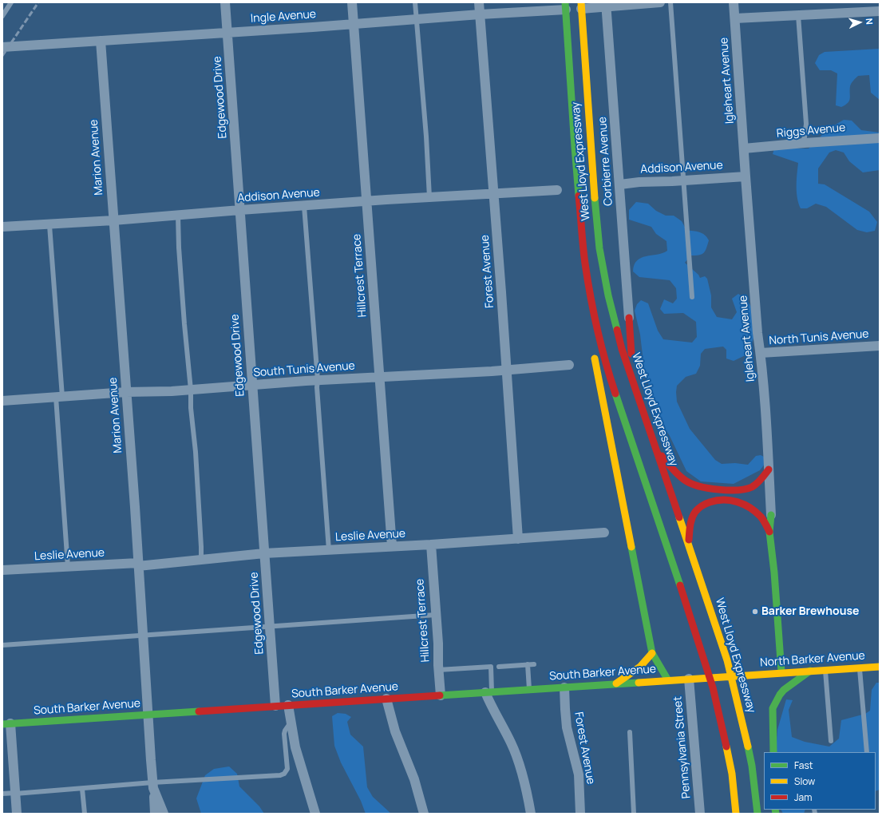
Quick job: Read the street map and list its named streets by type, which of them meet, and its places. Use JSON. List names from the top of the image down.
{
  "streets": {
    "main road": [
      "Igleheart Avenue",
      "West Lloyd Expressway",
      "North Barker Avenue",
      "South Barker Avenue"
    ],
    "street": [
      "Ingle Avenue",
      "Edgewood Drive",
      "Riggs Avenue",
      "Marion Avenue",
      "Corbierre Avenue",
      "Addison Avenue",
      "Forest Avenue",
      "Hillcrest Terrace",
      "North Tunis Avenue",
      "South Tunis Avenue",
      "Leslie Avenue",
      "Pennsylvania Street"
    ]
  },
  "crossings": [
    ["Ingle Avenue", "Edgewood Drive"],
    ["Ingle Avenue", "Marion Avenue"],
    ["Ingle Avenue", "West Lloyd Expressway"],
    ["Ingle Avenue", "Forest Avenue"],
    ["Ingle Avenue", "Hillcrest Terrace"],
    ["Igleheart Avenue", "Riggs Avenue"],
    ["Igleheart Avenue", "Addison Avenue"],
    ["Igleheart Avenue", "North Tunis Avenue"],
    ["Igleheart Avenue", "North Barker Avenue"],
    ["Edgewood Drive", "Addison Avenue"],
    ["Edgewood Drive", "South Tunis Avenue"],
    ["Edgewood Drive", "Leslie Avenue"],
    ["Edgewood Drive", "South Barker Avenue"],
    ["Marion Avenue", "Addison Avenue"],
    ["Marion Avenue", "South Tunis Avenue"],
    ["Marion Avenue", "Leslie Avenue"],
    ["Marion Avenue", "South Barker Avenue"],
    ["Corbierre Avenue", "Addison Avenue"],
    ["Addison Avenue", "Forest Avenue"],
    ["Addison Avenue", "Hillcrest Terrace"],
    ["Forest Avenue", "South Tunis Avenue"],
    ["Forest Avenue", "Leslie Avenue"],
    ["Forest Avenue", "South Barker Avenue"],
    ["Hillcrest Terrace", "South Tunis Avenue"],
    ["Hillcrest Terrace", "Leslie Avenue"],
    ["Hillcrest Terrace", "South Barker Avenue"],
    ["North Barker Avenue", "South Barker Avenue"],
    ["North Barker Avenue", "Pennsylvania Street"],
    ["South Barker Avenue", "Pennsylvania Street"]
  ],
  "places": ["Barker Brewhouse"],
  "legend": ["Fast", "Slow", "Jam"],
  "north": "right"
}
